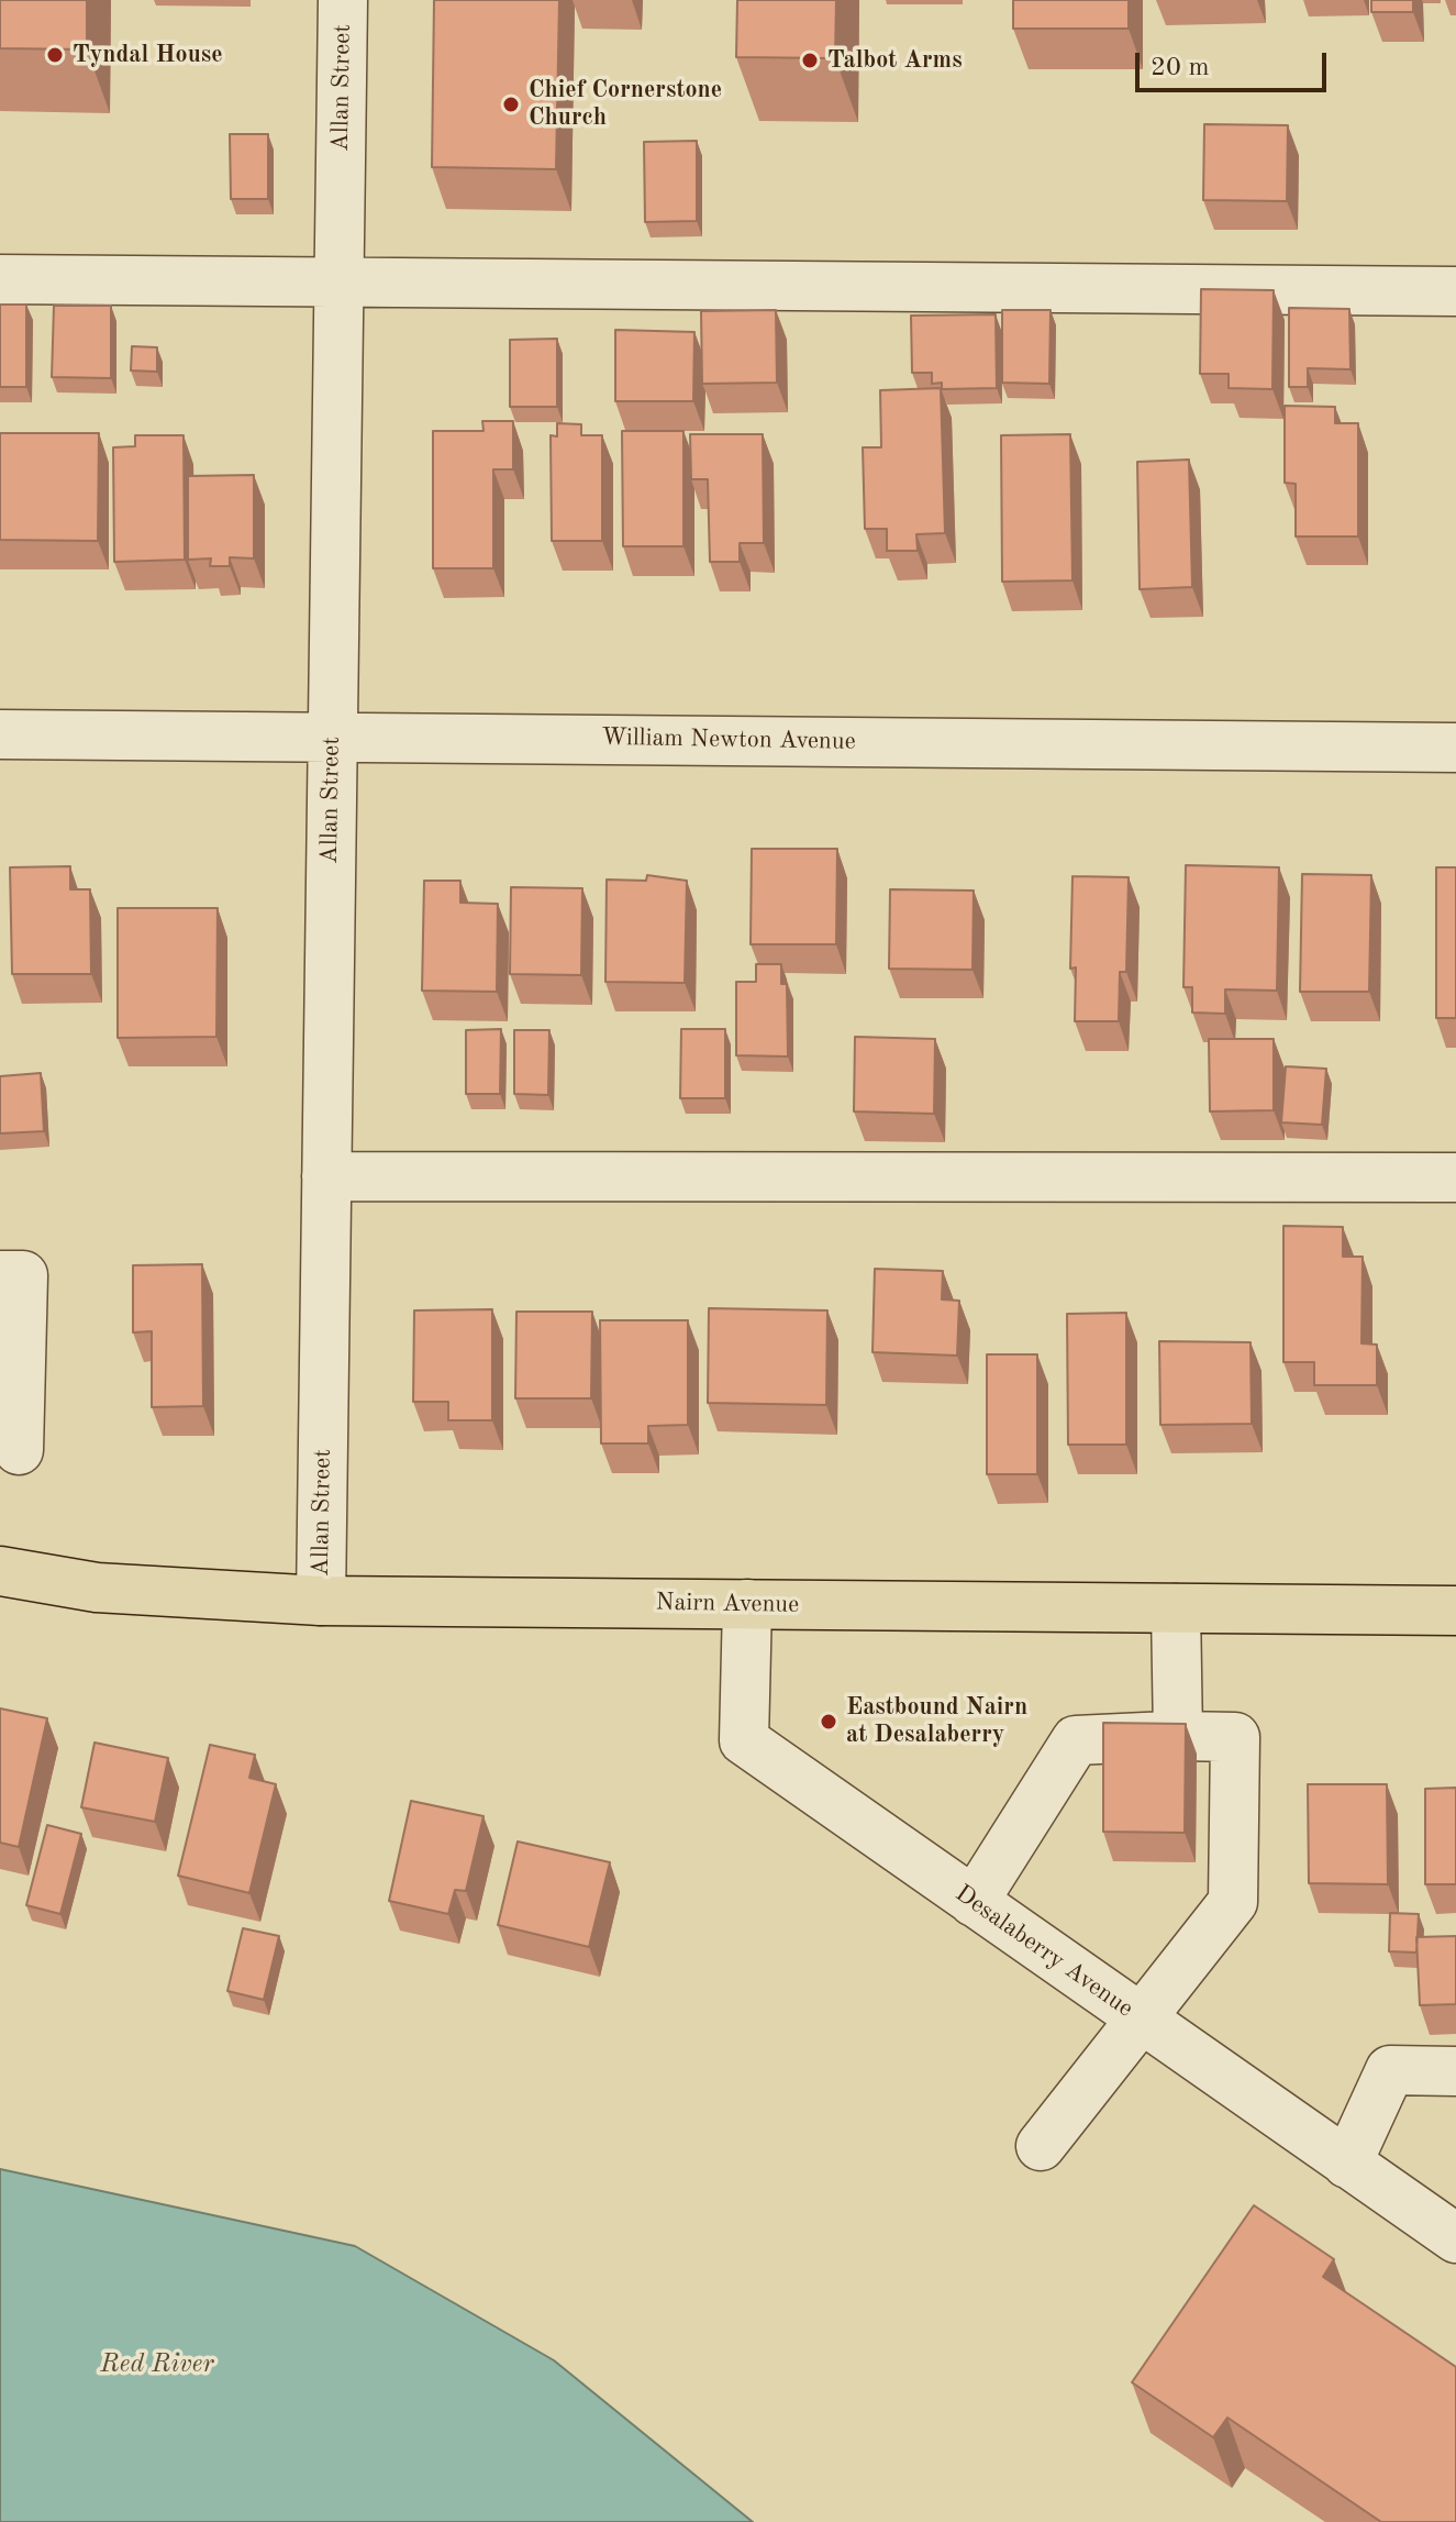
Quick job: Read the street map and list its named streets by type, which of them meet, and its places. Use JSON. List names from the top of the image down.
{
  "streets": {
    "main road": ["Nairn Avenue"],
    "street": ["Allan Street", "William Newton Avenue", "Desalaberry Avenue"]
  },
  "crossings": [
    ["Allan Street", "William Newton Avenue"],
    ["Allan Street", "Nairn Avenue"],
    ["Nairn Avenue", "Desalaberry Avenue"]
  ],
  "water": ["Red River"],
  "places": [
    "Tyndal House",
    "Talbot Arms",
    "Chief Cornerstone Church",
    "Eastbound Nairn at Desalaberry"
  ],
  "scale_bar": "20 m"
}
